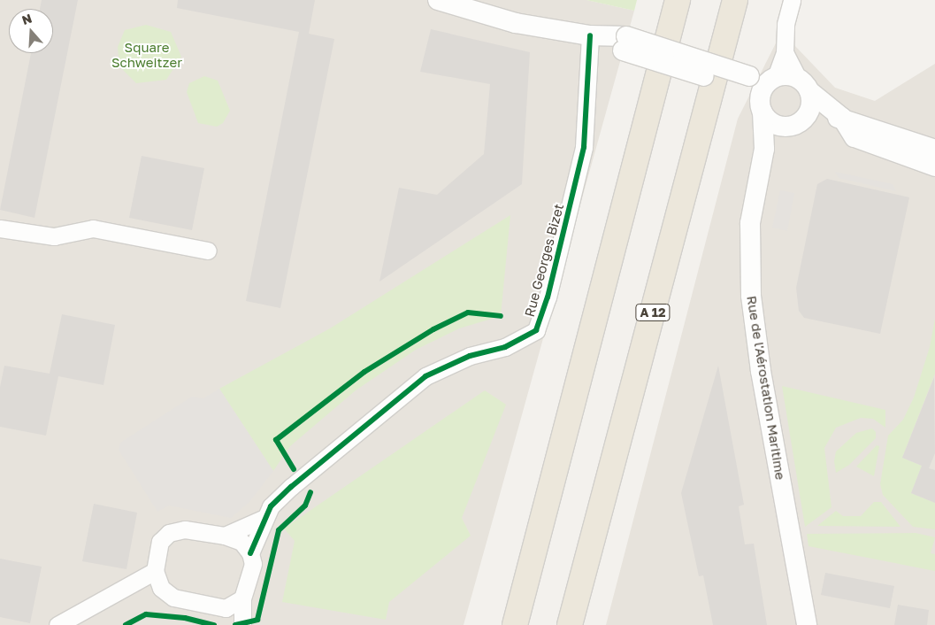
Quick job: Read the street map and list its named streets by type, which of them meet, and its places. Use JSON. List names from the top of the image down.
{
  "streets": {
    "highway": ["A 12"],
    "street": ["Rue Georges Bizet", "Rue de l'Aérostation Maritime"]
  },
  "parks": ["Square Schweitzer"],
  "north": "top"
}
